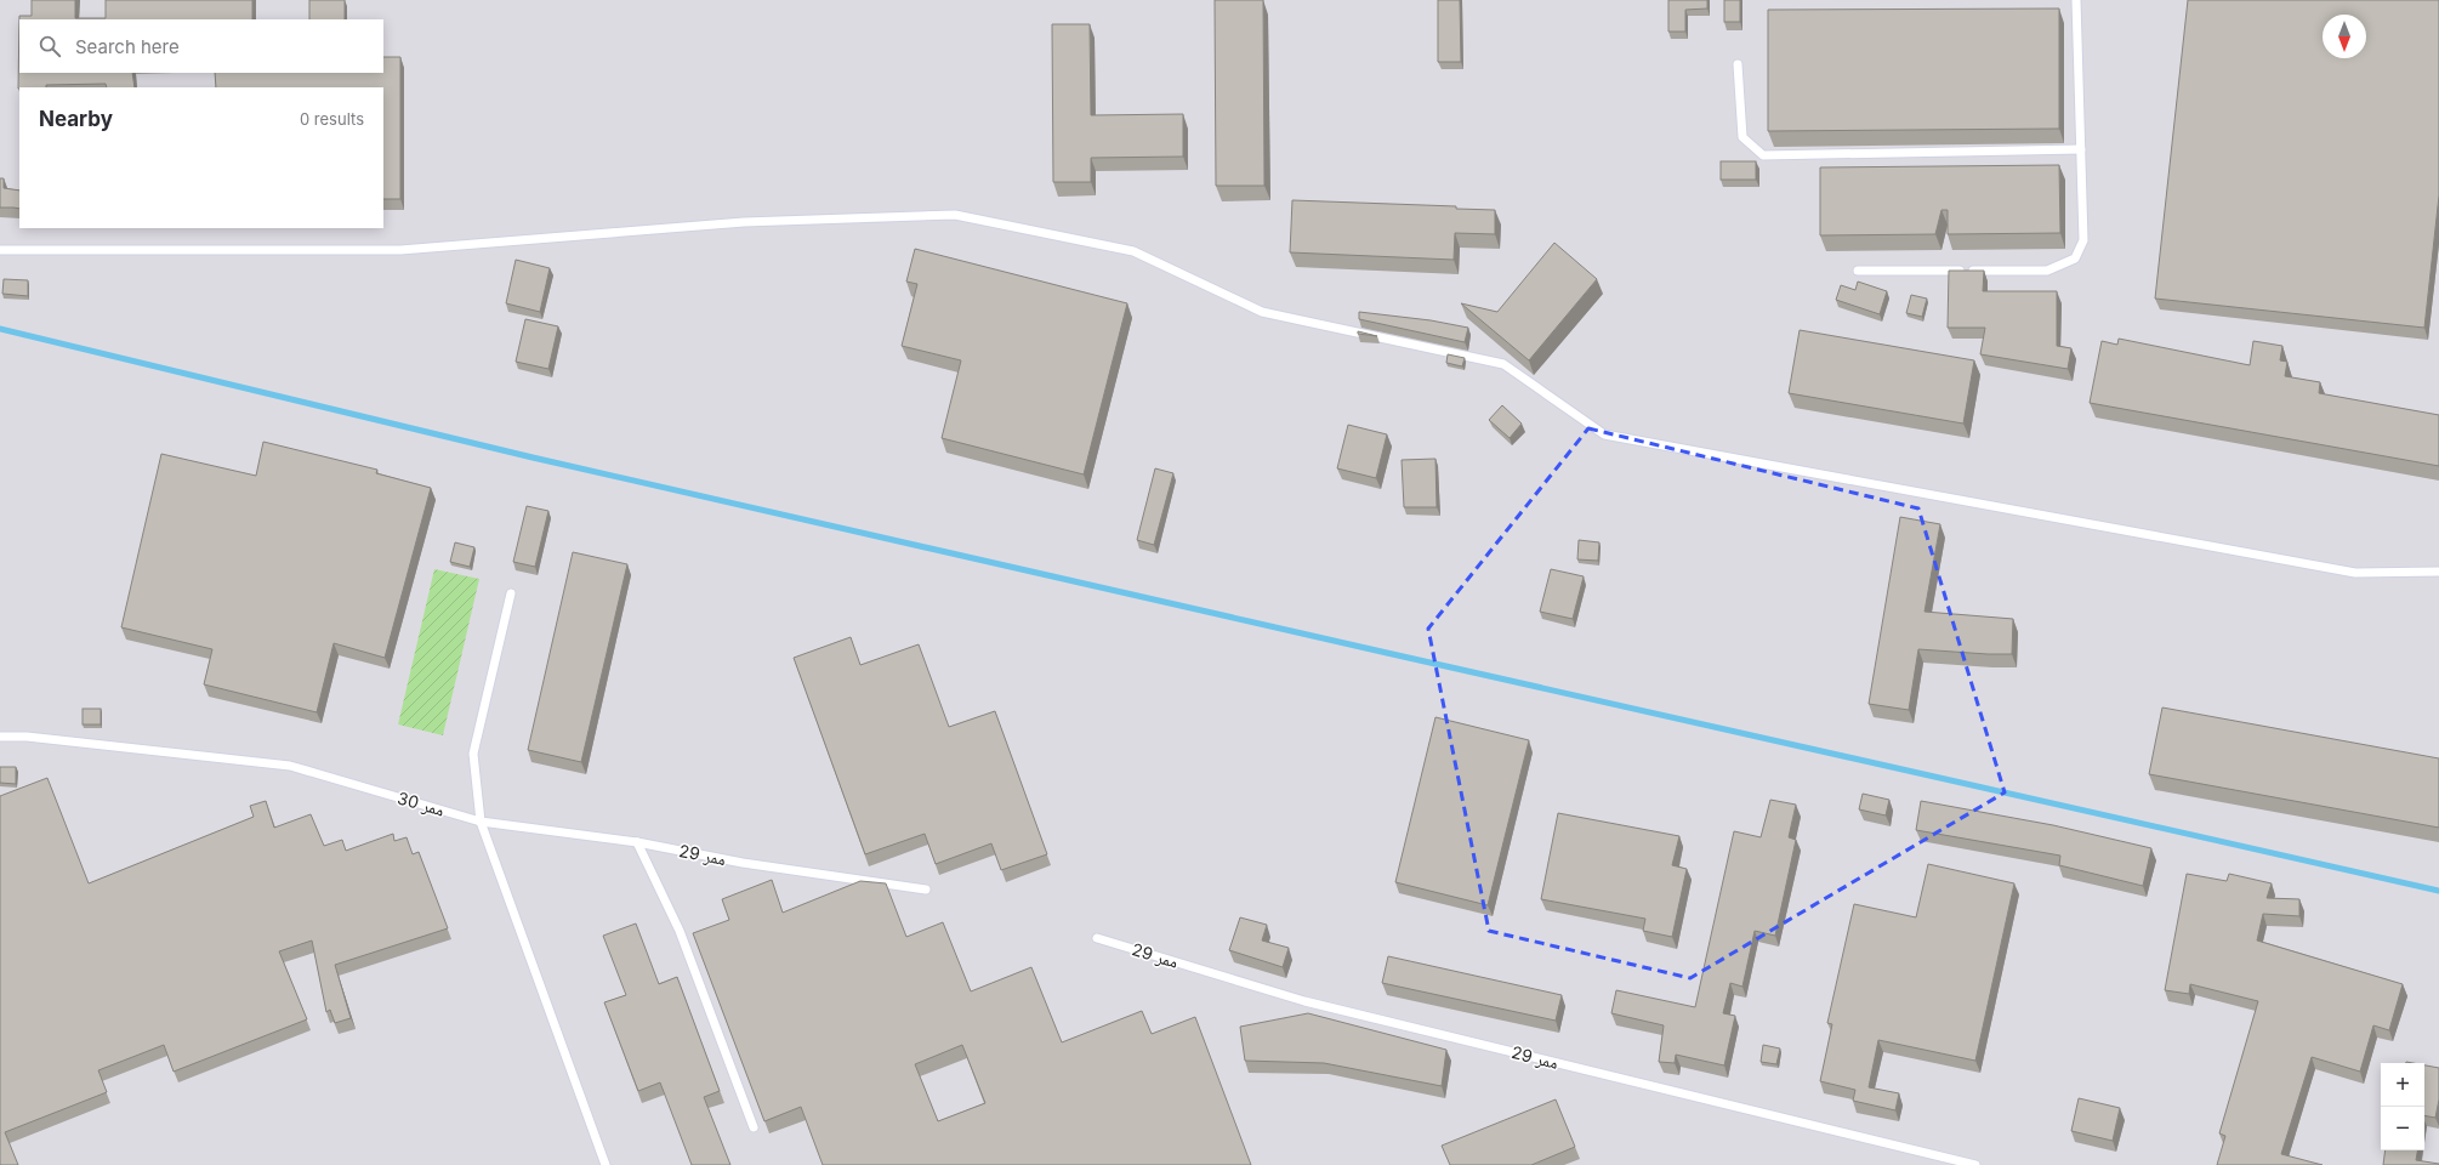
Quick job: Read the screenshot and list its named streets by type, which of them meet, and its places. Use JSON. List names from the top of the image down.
{
  "streets": {
    "lane": ["ممر 30", "ممر 29"]
  },
  "crossings": [
    ["ممر 30", "ممر 29"]
  ],
  "north": "bottom",
  "page": {
    "search": "Search here",
    "heading": ["Nearby", "0 results"],
    "map_buttons": ["+", "−"]
  }
}
